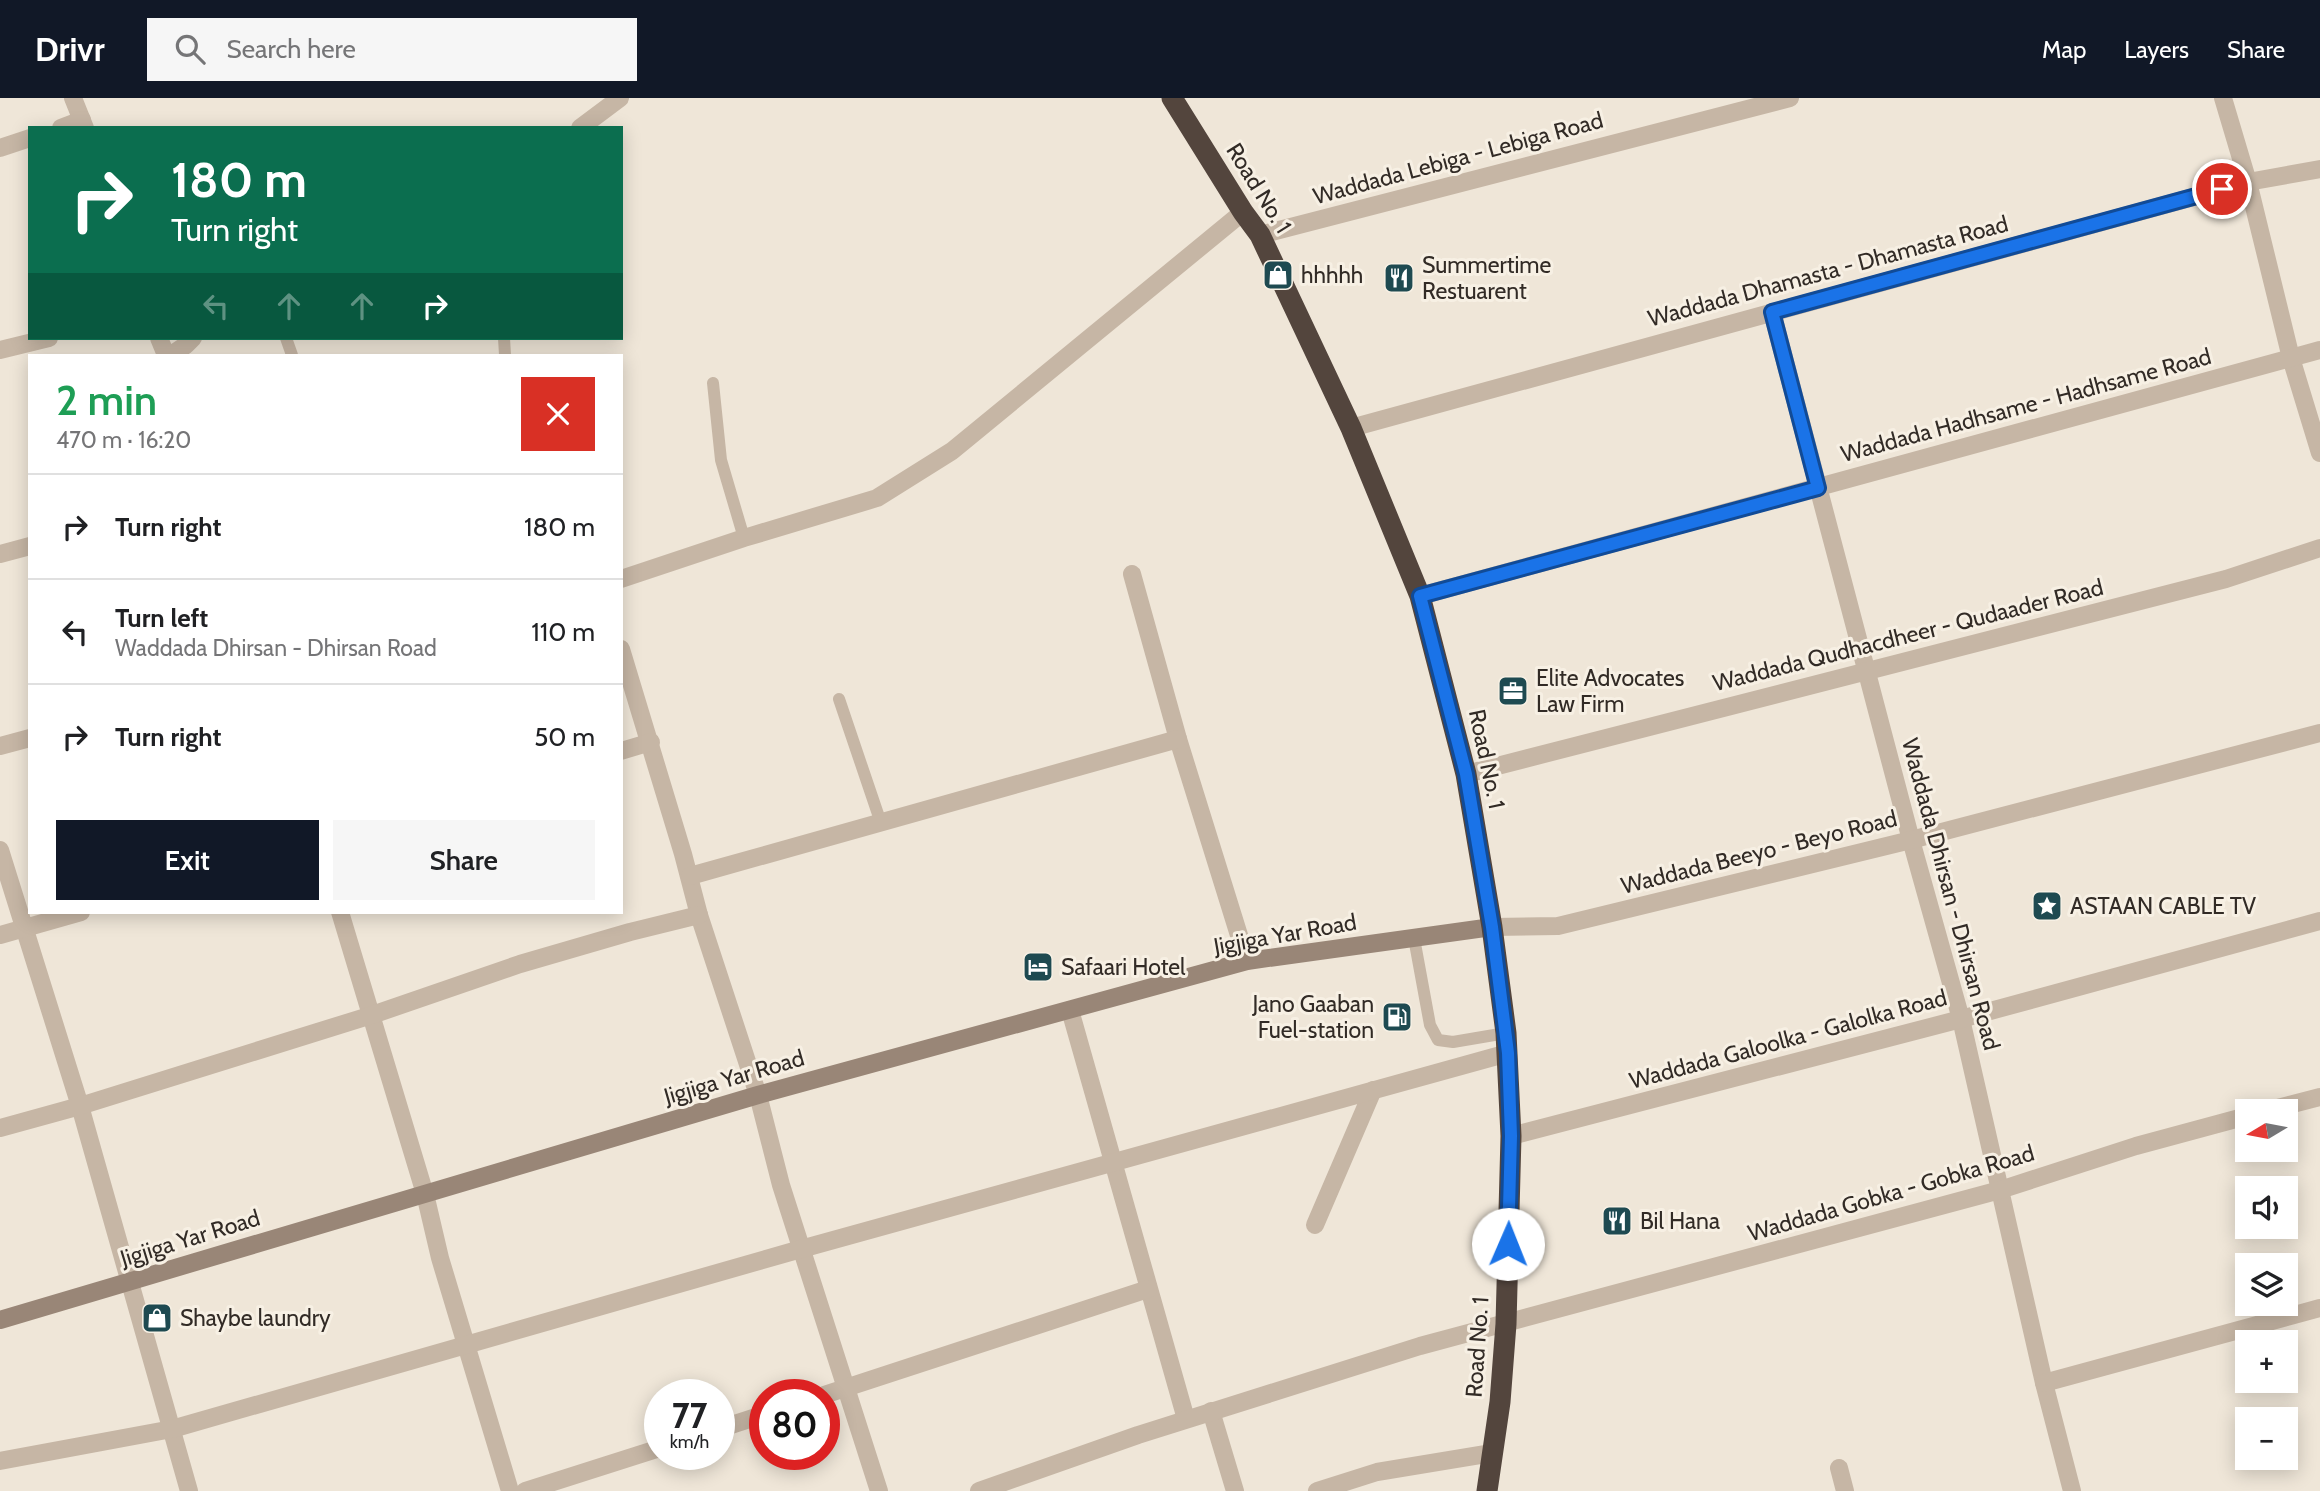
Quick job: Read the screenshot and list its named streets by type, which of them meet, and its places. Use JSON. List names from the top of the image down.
{
  "streets": {
    "highway": ["Road No. 1"],
    "street": [
      "Waddada Lebiga - Lebiga Road",
      "Waddada Dhamasta - Dhamasta Road",
      "Waddada Hadhsame - Hadhsame Road",
      "Waddada Qudhacdheer - Qudaader Road",
      "Waddada Beeyo - Beyo Road",
      "Waddada Dhirsan - Dhirsan Road",
      "Jigjiga Yar Road",
      "Waddada Galoolka - Galolka Road",
      "Waddada Gobka - Gobka Road"
    ]
  },
  "crossings": [
    ["Waddada Lebiga - Lebiga Road", "Road No. 1"],
    ["Road No. 1", "Waddada Dhamasta - Dhamasta Road"],
    ["Road No. 1", "Waddada Hadhsame - Hadhsame Road"],
    ["Road No. 1", "Waddada Qudhacdheer - Qudaader Road"],
    ["Road No. 1", "Waddada Beeyo - Beyo Road"],
    ["Road No. 1", "Jigjiga Yar Road"],
    ["Road No. 1", "Waddada Galoolka - Galolka Road"],
    ["Road No. 1", "Waddada Gobka - Gobka Road"],
    ["Waddada Dhamasta - Dhamasta Road", "Waddada Dhirsan - Dhirsan Road"],
    ["Waddada Hadhsame - Hadhsame Road", "Waddada Dhirsan - Dhirsan Road"],
    ["Waddada Qudhacdheer - Qudaader Road", "Waddada Dhirsan - Dhirsan Road"],
    ["Waddada Beeyo - Beyo Road", "Waddada Dhirsan - Dhirsan Road"],
    ["Waddada Beeyo - Beyo Road", "Jigjiga Yar Road"],
    ["Waddada Dhirsan - Dhirsan Road", "Waddada Galoolka - Galolka Road"],
    ["Waddada Dhirsan - Dhirsan Road", "Waddada Gobka - Gobka Road"]
  ],
  "places": {
    "shop": ["hhhhh", "Shaybe laundry"],
    "restaurant": ["Summertime Restuarent", "Bil Hana"],
    "office": ["Elite Advocates Law Firm"],
    "place": ["ASTAAN CABLE TV"],
    "hotel": ["Safaari Hotel"],
    "fuel station": ["Jano Gaaban Fuel-station"]
  },
  "north": "left",
  "page": {
    "header": "Drivr",
    "search": "Search here",
    "nav": ["Map", "Layers", "Share"],
    "turn": ["180 m", "Turn right"],
    "heading": ["2 min", "470 m · 16:20"],
    "list": [
      {
        "name": "Turn right",
        "value": "180 m"
      },
      {
        "name": "Turn left",
        "note": "Waddada Dhirsan - Dhirsan Road",
        "value": "110 m"
      },
      {
        "name": "Turn right",
        "value": "50 m"
      }
    ],
    "buttons": ["Exit", "Share"],
    "map_buttons": ["+", "−"],
    "speed": "77 km/h",
    "limit": "80"
  }
}
